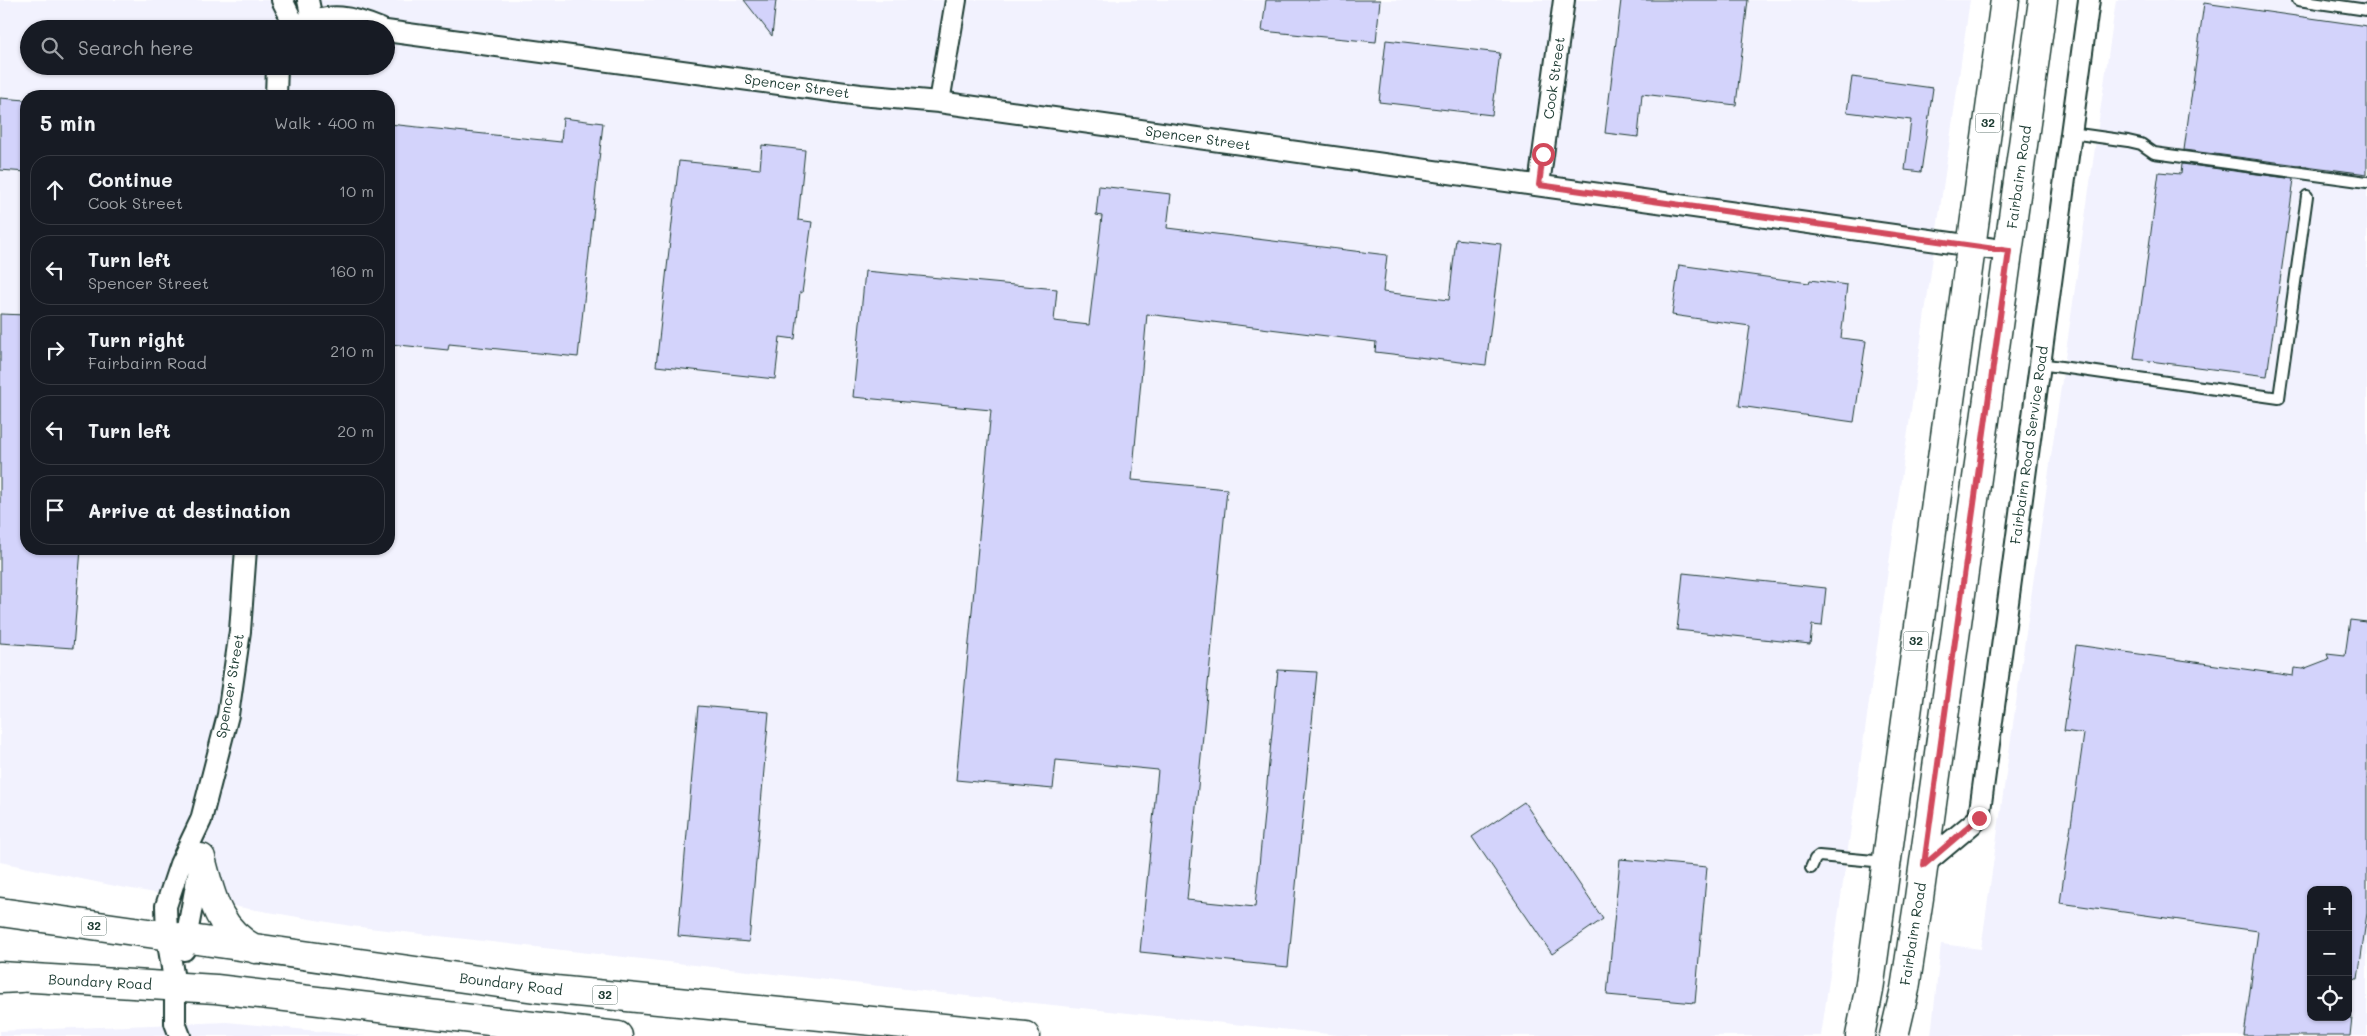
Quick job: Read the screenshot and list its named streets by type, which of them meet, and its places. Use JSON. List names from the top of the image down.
{
  "streets": {
    "main road": ["32", "Fairbairn Road", "Boundary Road"],
    "street": ["Cook Street", "Spencer Street", "Fairbairn Road Service Road"]
  },
  "crossings": [
    ["Cook Street", "Spencer Street"],
    ["Spencer Street", "32"],
    ["Spencer Street", "Fairbairn Road"],
    ["Spencer Street", "Boundary Road"],
    ["Fairbairn Road", "Fairbairn Road Service Road"]
  ],
  "page": {
    "search": "Search here",
    "heading": ["5 min", "Walk · 400 m"],
    "list": [
      ["Continue", "Cook Street", "10 m"],
      ["Turn left", "Spencer Street", "160 m"],
      ["Turn right", "Fairbairn Road", "210 m"],
      ["Turn left", "20 m"],
      "Arrive at destination"
    ],
    "map_buttons": ["+", "−"]
  }
}
